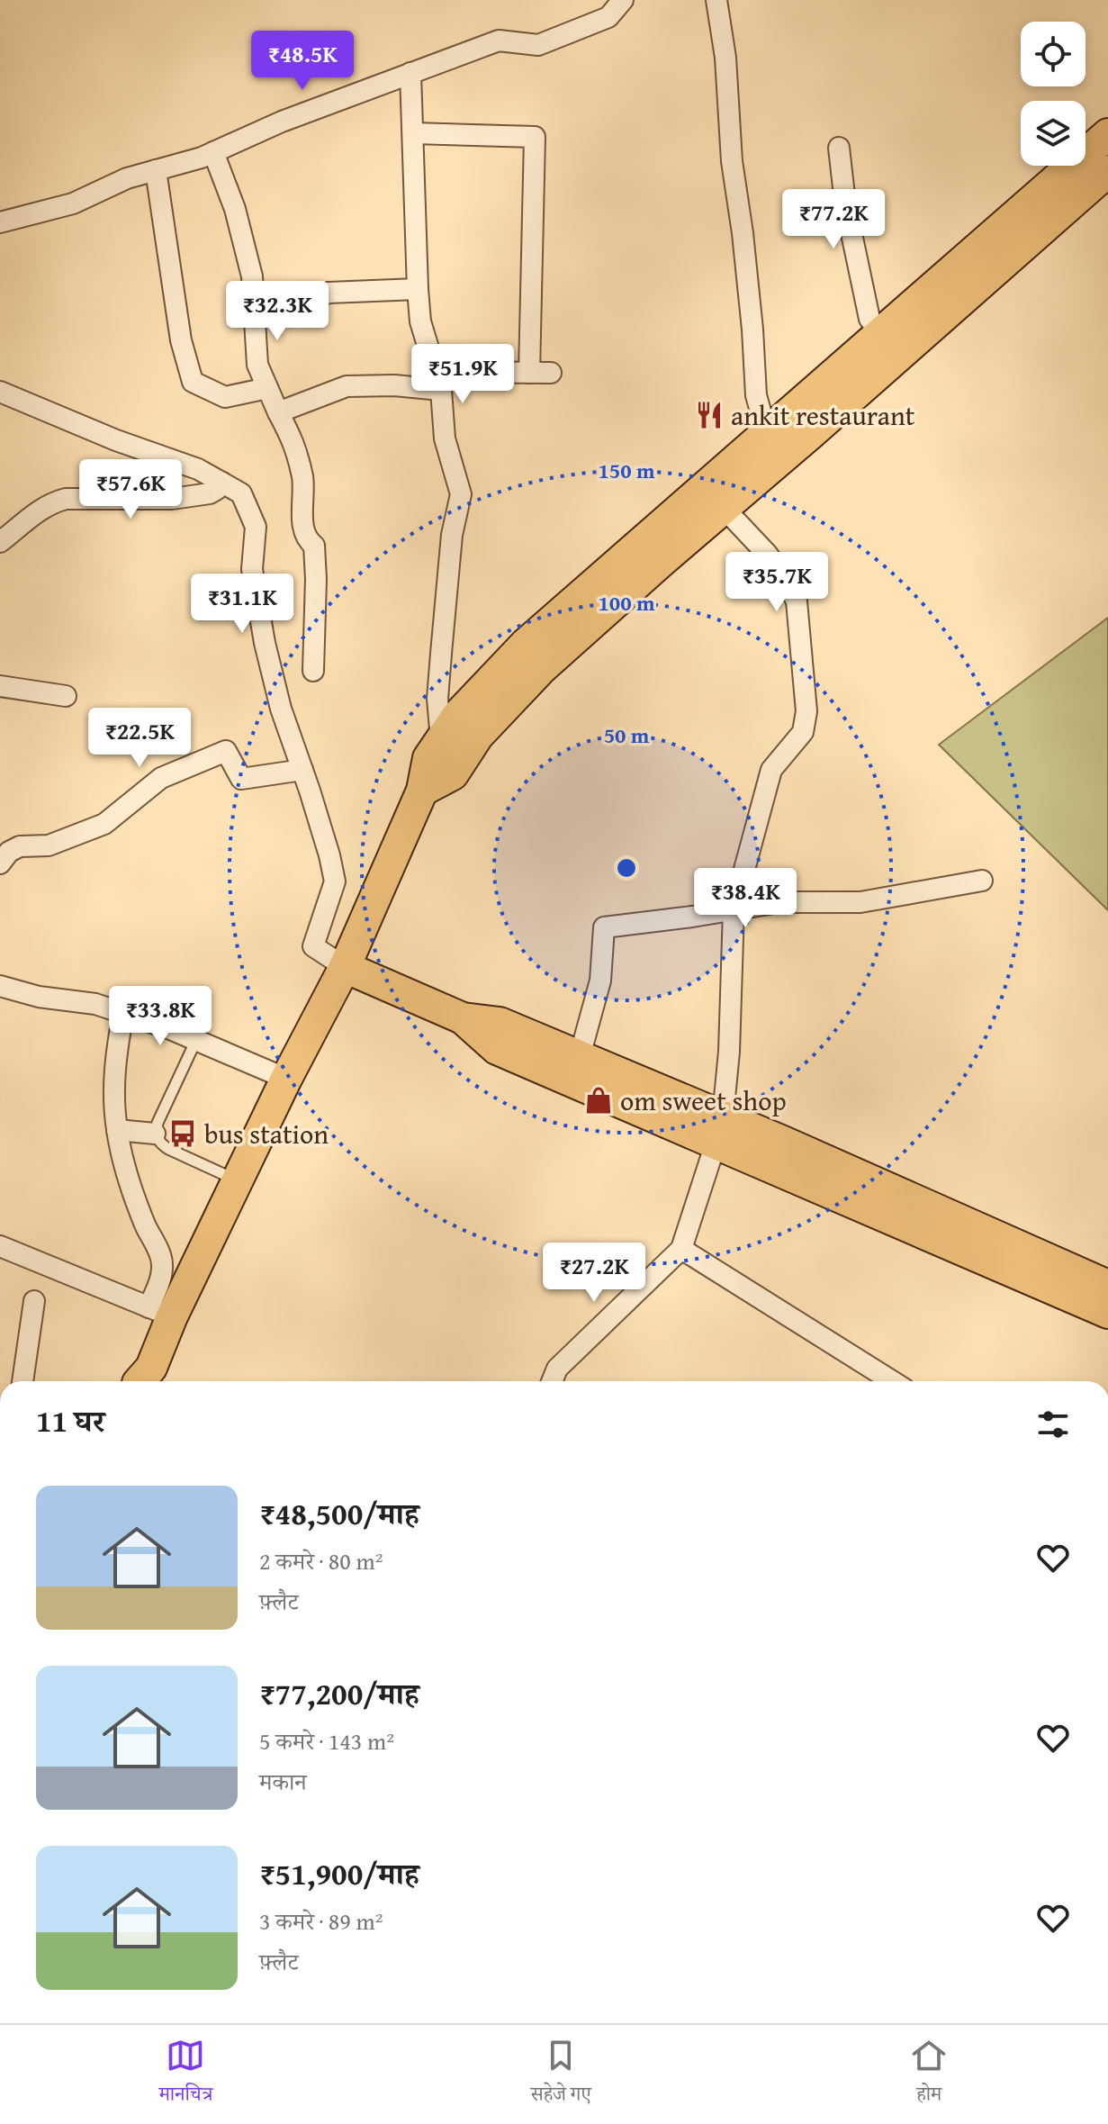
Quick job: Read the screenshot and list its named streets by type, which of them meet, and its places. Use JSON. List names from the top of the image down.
{
  "places": {
    "restaurant": ["ankit restaurant"],
    "shop": ["om sweet shop"],
    "bus stop": ["bus station"]
  },
  "page": {
    "price": [
      "₹48.5K",
      "₹77.2K",
      "₹32.3K",
      "₹51.9K",
      "₹57.6K",
      "₹35.7K",
      "₹31.1K",
      "₹22.5K",
      "₹38.4K",
      "₹33.8K",
      "₹27.2K"
    ],
    "heading": "11 घर",
    "list": [
      {
        "name": "₹48,500/माह",
        "note": "2 कमरे · 80 m² · फ़्लैट"
      },
      {
        "name": "₹77,200/माह",
        "note": "5 कमरे · 143 m² · मकान"
      },
      {
        "name": "₹51,900/माह",
        "note": "3 कमरे · 89 m² · फ़्लैट"
      }
    ],
    "tabs": ["मानचित्र", "सहेजे गए", "होम"]
  },
  "rings": ["150 m", "100 m", "50 m"]
}
